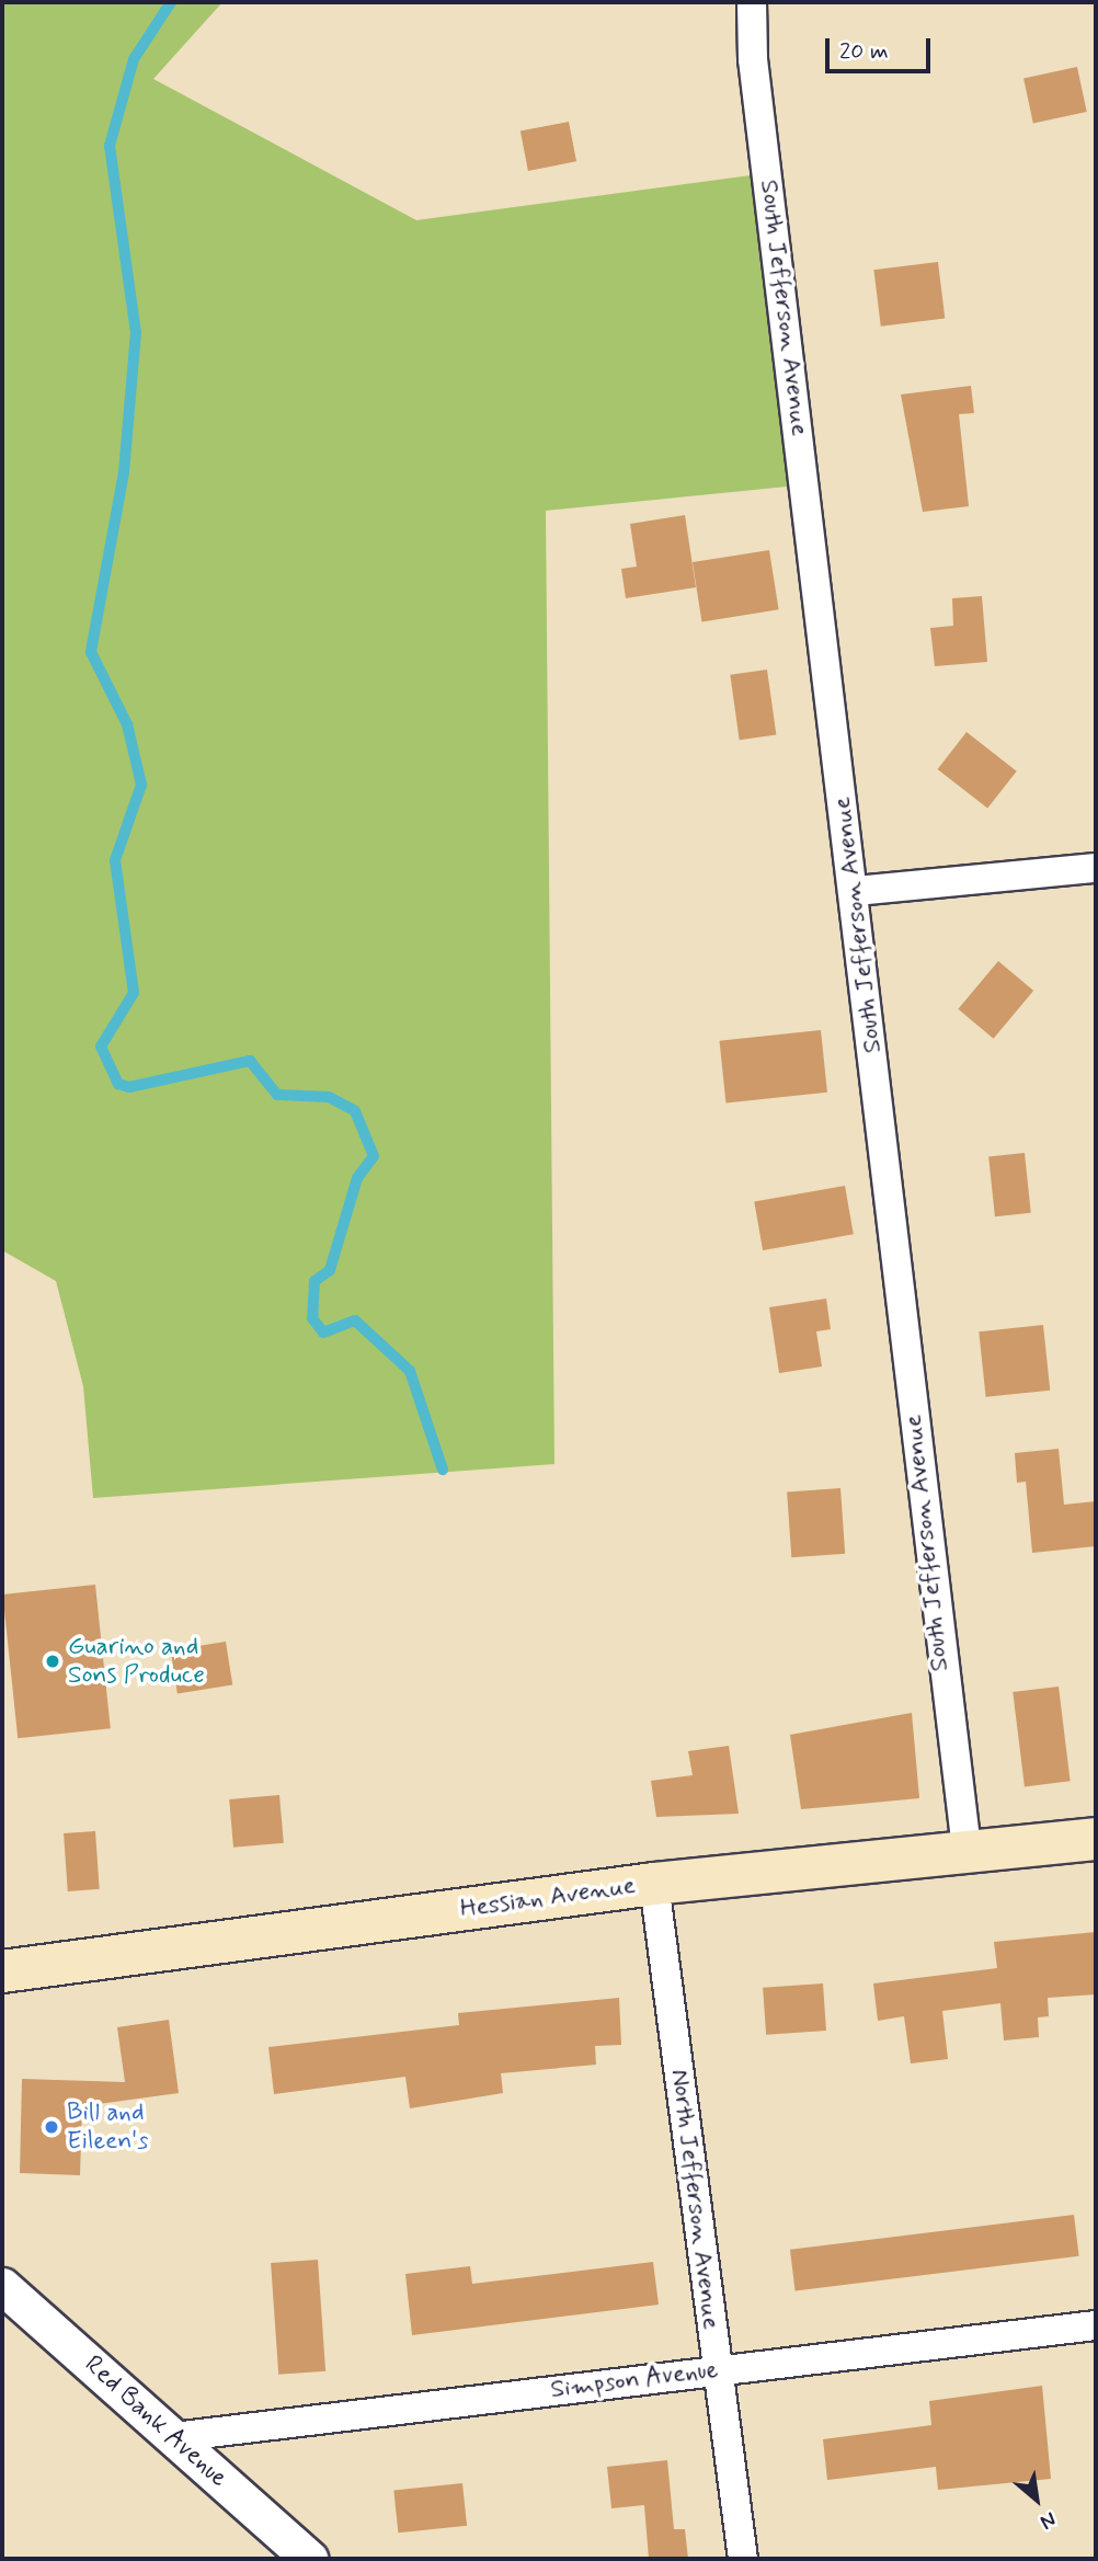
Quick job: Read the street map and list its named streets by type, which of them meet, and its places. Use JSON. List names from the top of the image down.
{
  "streets": {
    "main road": ["Hessian Avenue"],
    "street": [
      "South Jefferson Avenue",
      "North Jefferson Avenue",
      "Simpson Avenue",
      "Red Bank Avenue"
    ]
  },
  "crossings": [
    ["South Jefferson Avenue", "Hessian Avenue"],
    ["Hessian Avenue", "North Jefferson Avenue"],
    ["North Jefferson Avenue", "Simpson Avenue"],
    ["Simpson Avenue", "Red Bank Avenue"]
  ],
  "places": ["Guarino and Sons Produce", "Bill and Eileen's"],
  "scale_bar": "20 m",
  "north": "bottom right"
}
